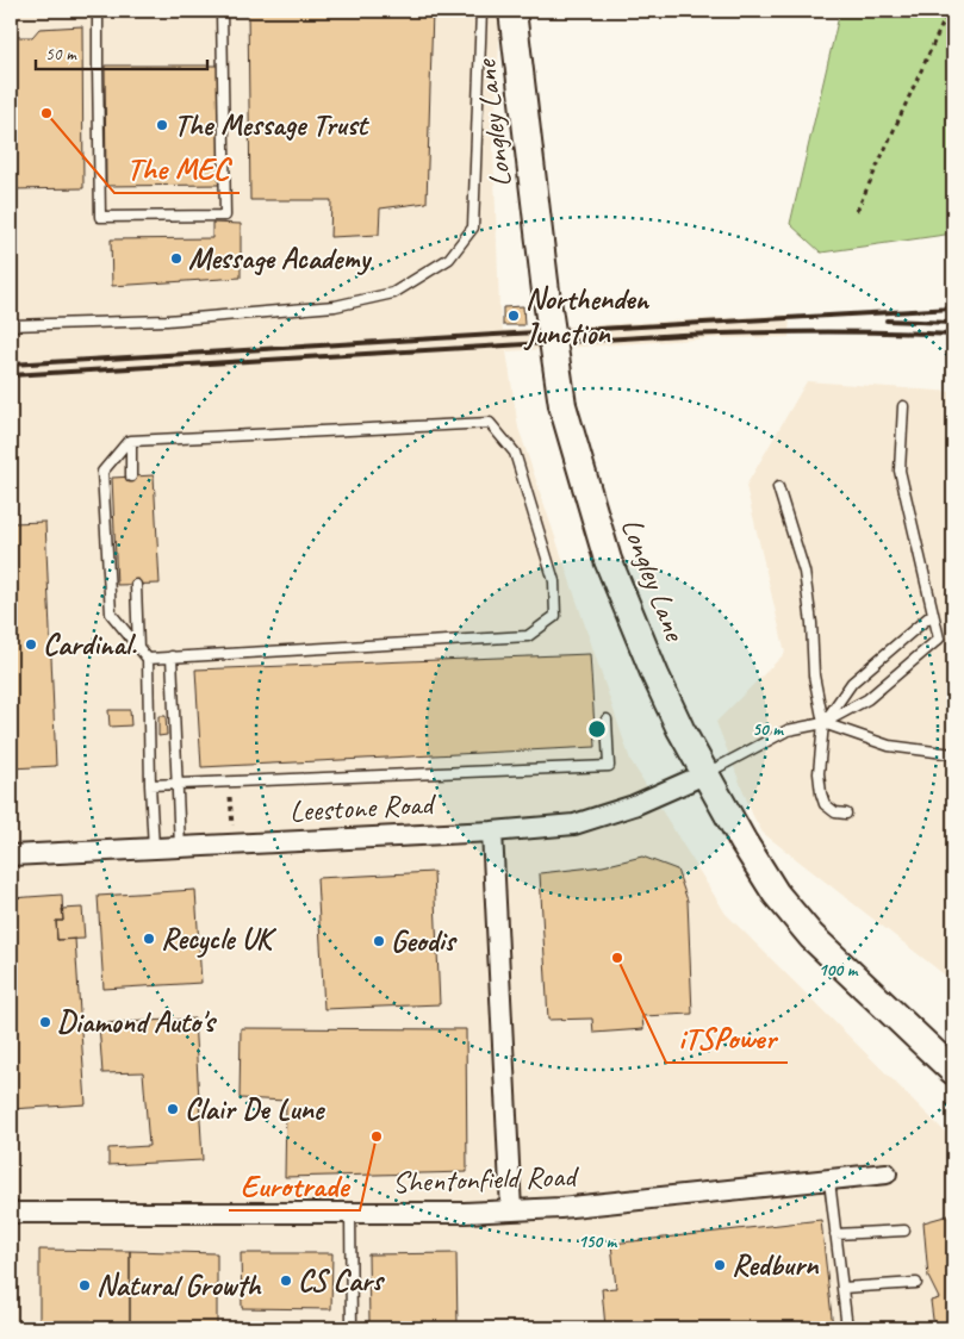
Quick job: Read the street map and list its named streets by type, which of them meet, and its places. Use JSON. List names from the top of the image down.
{
  "streets": {
    "main road": ["Longley Lane"],
    "street": ["Leestone Road", "Shentonfield Road"]
  },
  "crossings": [
    ["Longley Lane", "Leestone Road"]
  ],
  "places": [
    "The MEC",
    "The Message Trust",
    "Message Academy",
    "Northenden Junction",
    "Cardinal.",
    "Recycle UK",
    "Geodis",
    "iTSPower",
    "Diamond Auto's",
    "Clair De Lune",
    "Eurotrade",
    "Redburn",
    "CS Cars",
    "Natural Growth"
  ],
  "scale_bar": "50 m",
  "rings": ["50 m", "100 m", "150 m"]
}
